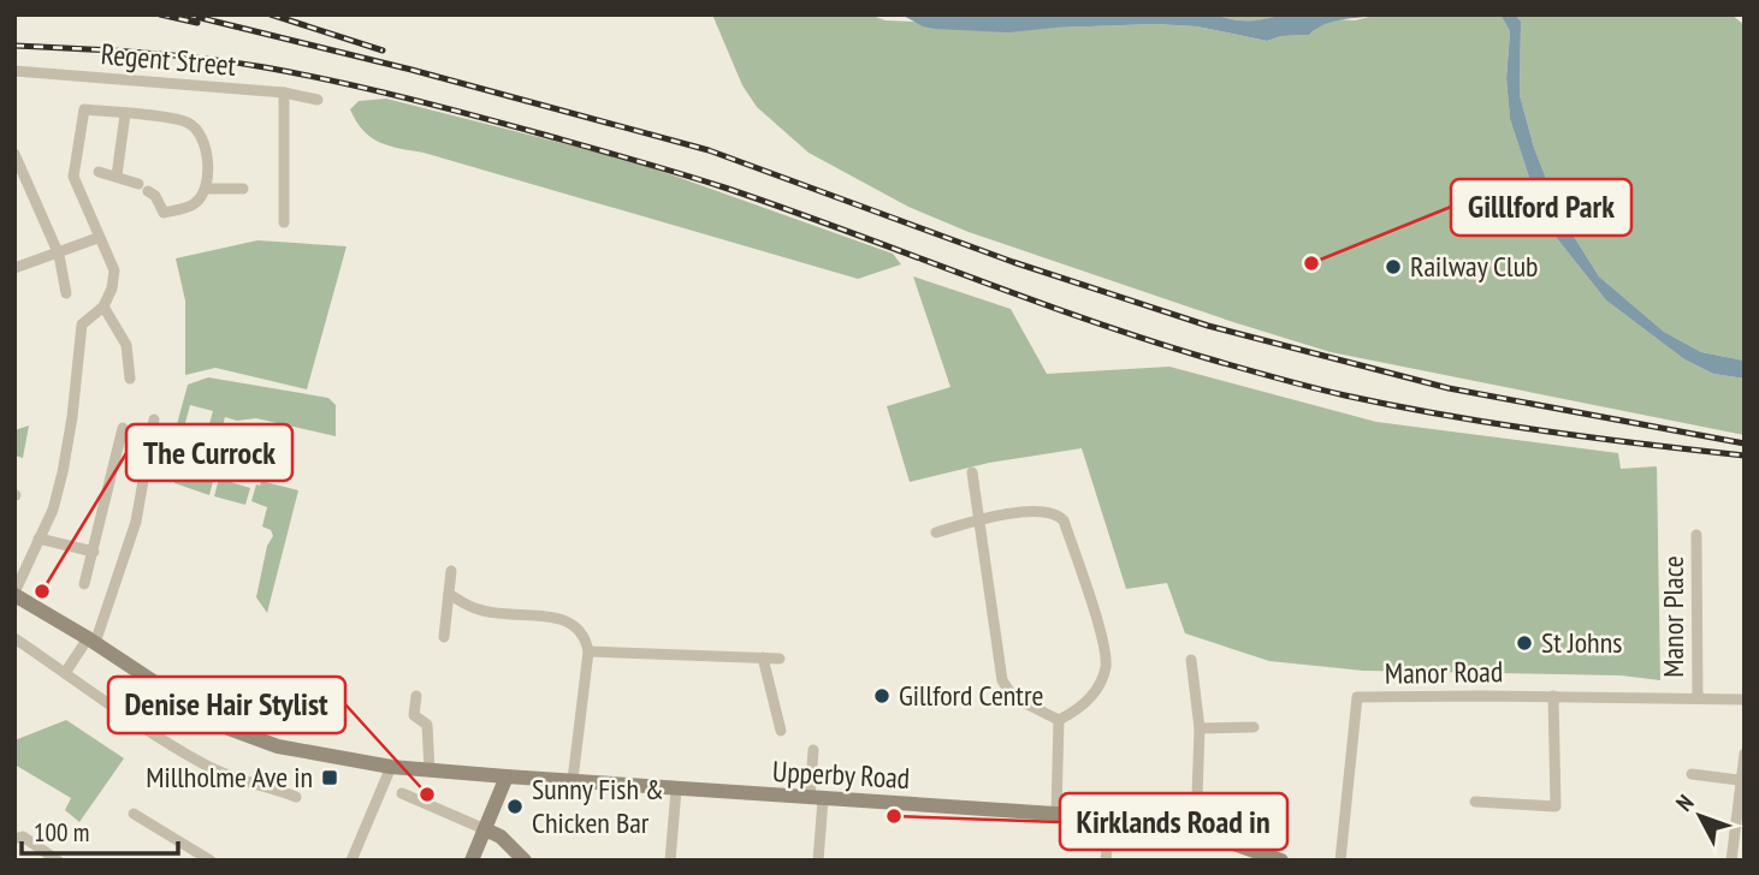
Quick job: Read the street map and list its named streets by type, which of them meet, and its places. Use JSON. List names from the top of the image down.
{
  "streets": {
    "street": [
      "Regent Street",
      "Manor Place",
      "Manor Road",
      "Upperby Road"
    ]
  },
  "crossings": [
    ["Manor Place", "Manor Road"]
  ],
  "places": {
    "other": [
      "Gilllford Park",
      "Railway Club",
      "The Currock",
      "St Johns",
      "Gillford Centre",
      "Denise Hair Stylist",
      "Sunny Fish & Chicken Bar",
      "Kirklands Road in"
    ],
    "transit": ["Millholme Ave in"]
  },
  "scale_bar": "100 m",
  "north": "top left"
}
